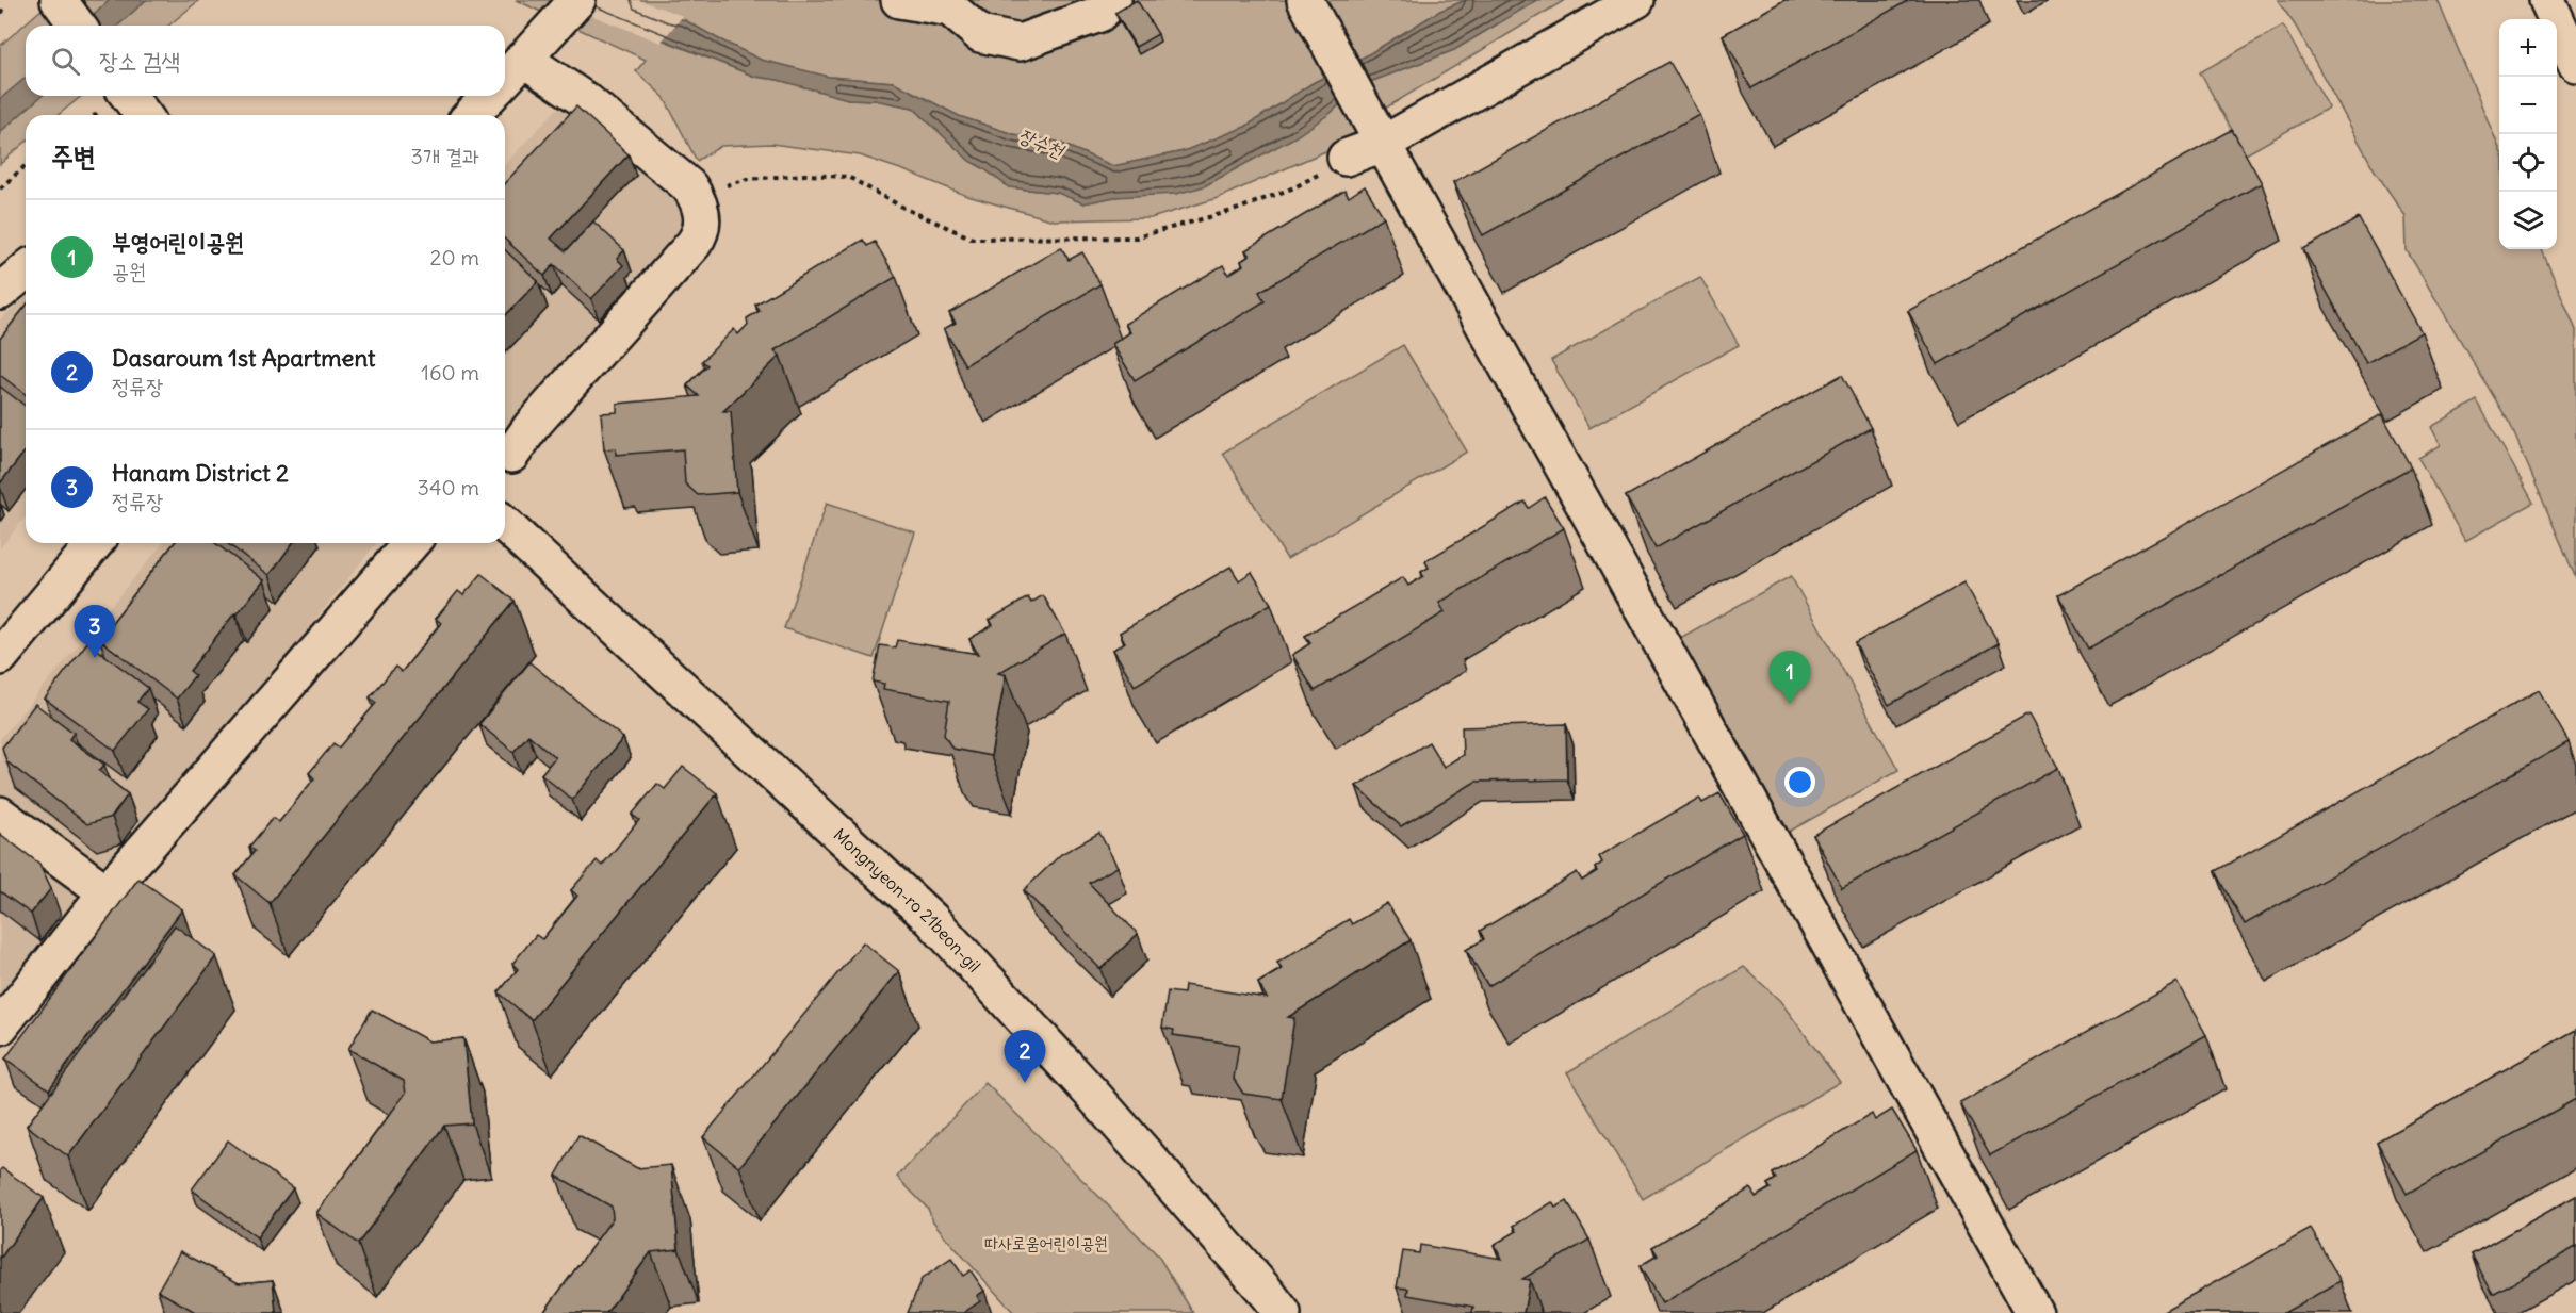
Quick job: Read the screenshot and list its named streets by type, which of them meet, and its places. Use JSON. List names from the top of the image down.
{
  "streets": {
    "street": ["Mongnyeon-ro 21beon-gil"]
  },
  "water": ["장수천"],
  "parks": ["따사로움어린이공원"],
  "page": {
    "map_buttons": ["+", "−"],
    "search": "장소 검색",
    "heading": ["주변", "3개 결과"],
    "list": [
      {
        "mark": "1",
        "name": "부영어린이공원",
        "note": "공원",
        "value": "20 m"
      },
      {
        "mark": "2",
        "name": "Dasaroum 1st Apartment",
        "note": "정류장",
        "value": "160 m"
      },
      {
        "mark": "3",
        "name": "Hanam District 2",
        "note": "정류장",
        "value": "340 m"
      }
    ],
    "pins": ["3", "1", "2"]
  }
}
